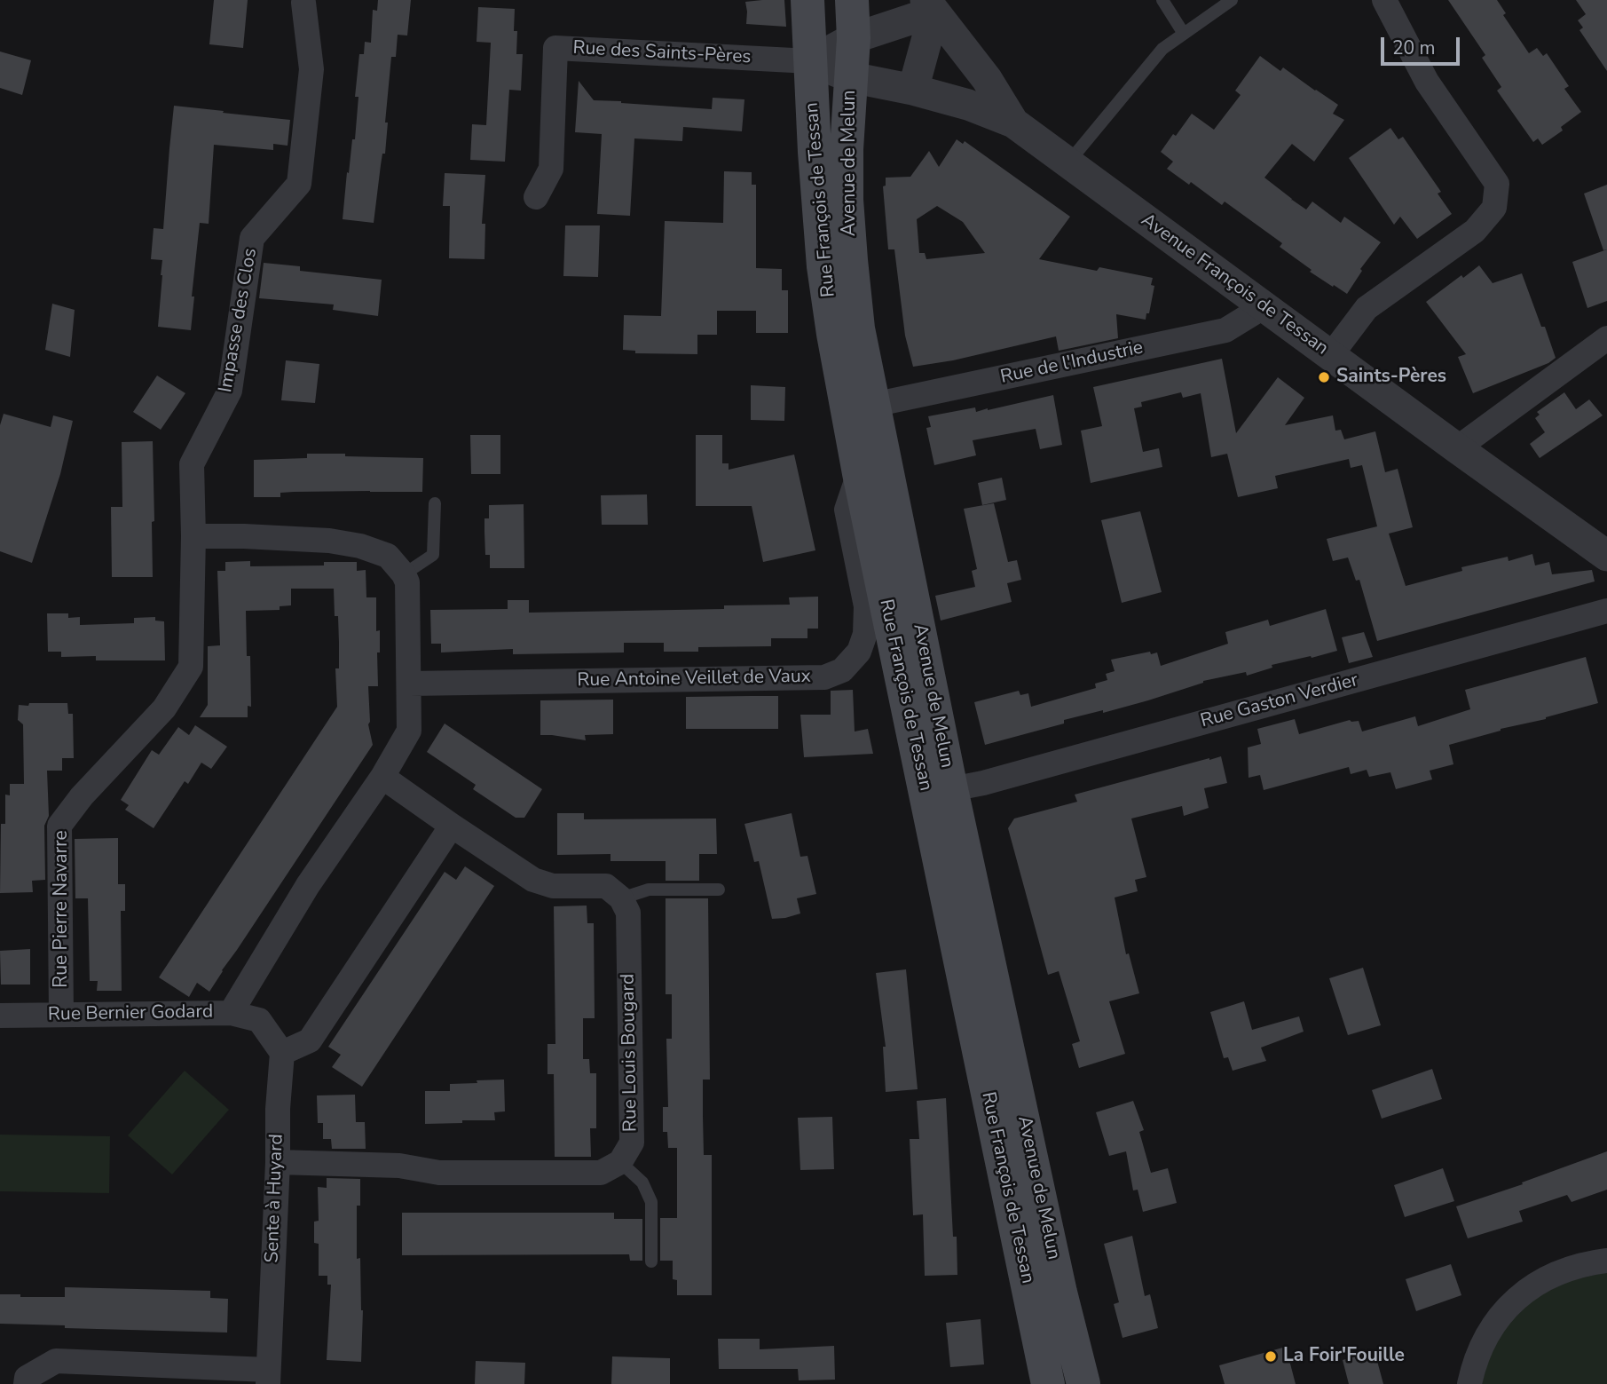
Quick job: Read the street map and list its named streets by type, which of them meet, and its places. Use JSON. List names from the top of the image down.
{
  "streets": {
    "main road": ["Avenue de Melun", "Rue François de Tessan"],
    "street": [
      "Rue des Saints-Pères",
      "Avenue François de Tessan",
      "Impasse des Clos",
      "Rue de l'Industrie",
      "Rue Antoine Veillet de Vaux",
      "Rue Gaston Verdier",
      "Rue Pierre Navarre",
      "Rue Bernier Godard",
      "Rue Louis Bougard",
      "Sente à Huyard"
    ]
  },
  "crossings": [
    ["Rue des Saints-Pères", "Rue François de Tessan"],
    ["Avenue de Melun", "Rue de l'Industrie"],
    ["Avenue de Melun", "Rue Gaston Verdier"],
    ["Rue François de Tessan", "Rue Antoine Veillet de Vaux"],
    ["Avenue François de Tessan", "Rue de l'Industrie"],
    ["Impasse des Clos", "Rue Pierre Navarre"],
    ["Rue Pierre Navarre", "Rue Bernier Godard"],
    ["Rue Bernier Godard", "Sente à Huyard"]
  ],
  "places": ["Saints-Pères", "La Foir'Fouille"],
  "scale_bar": "20 m"
}
